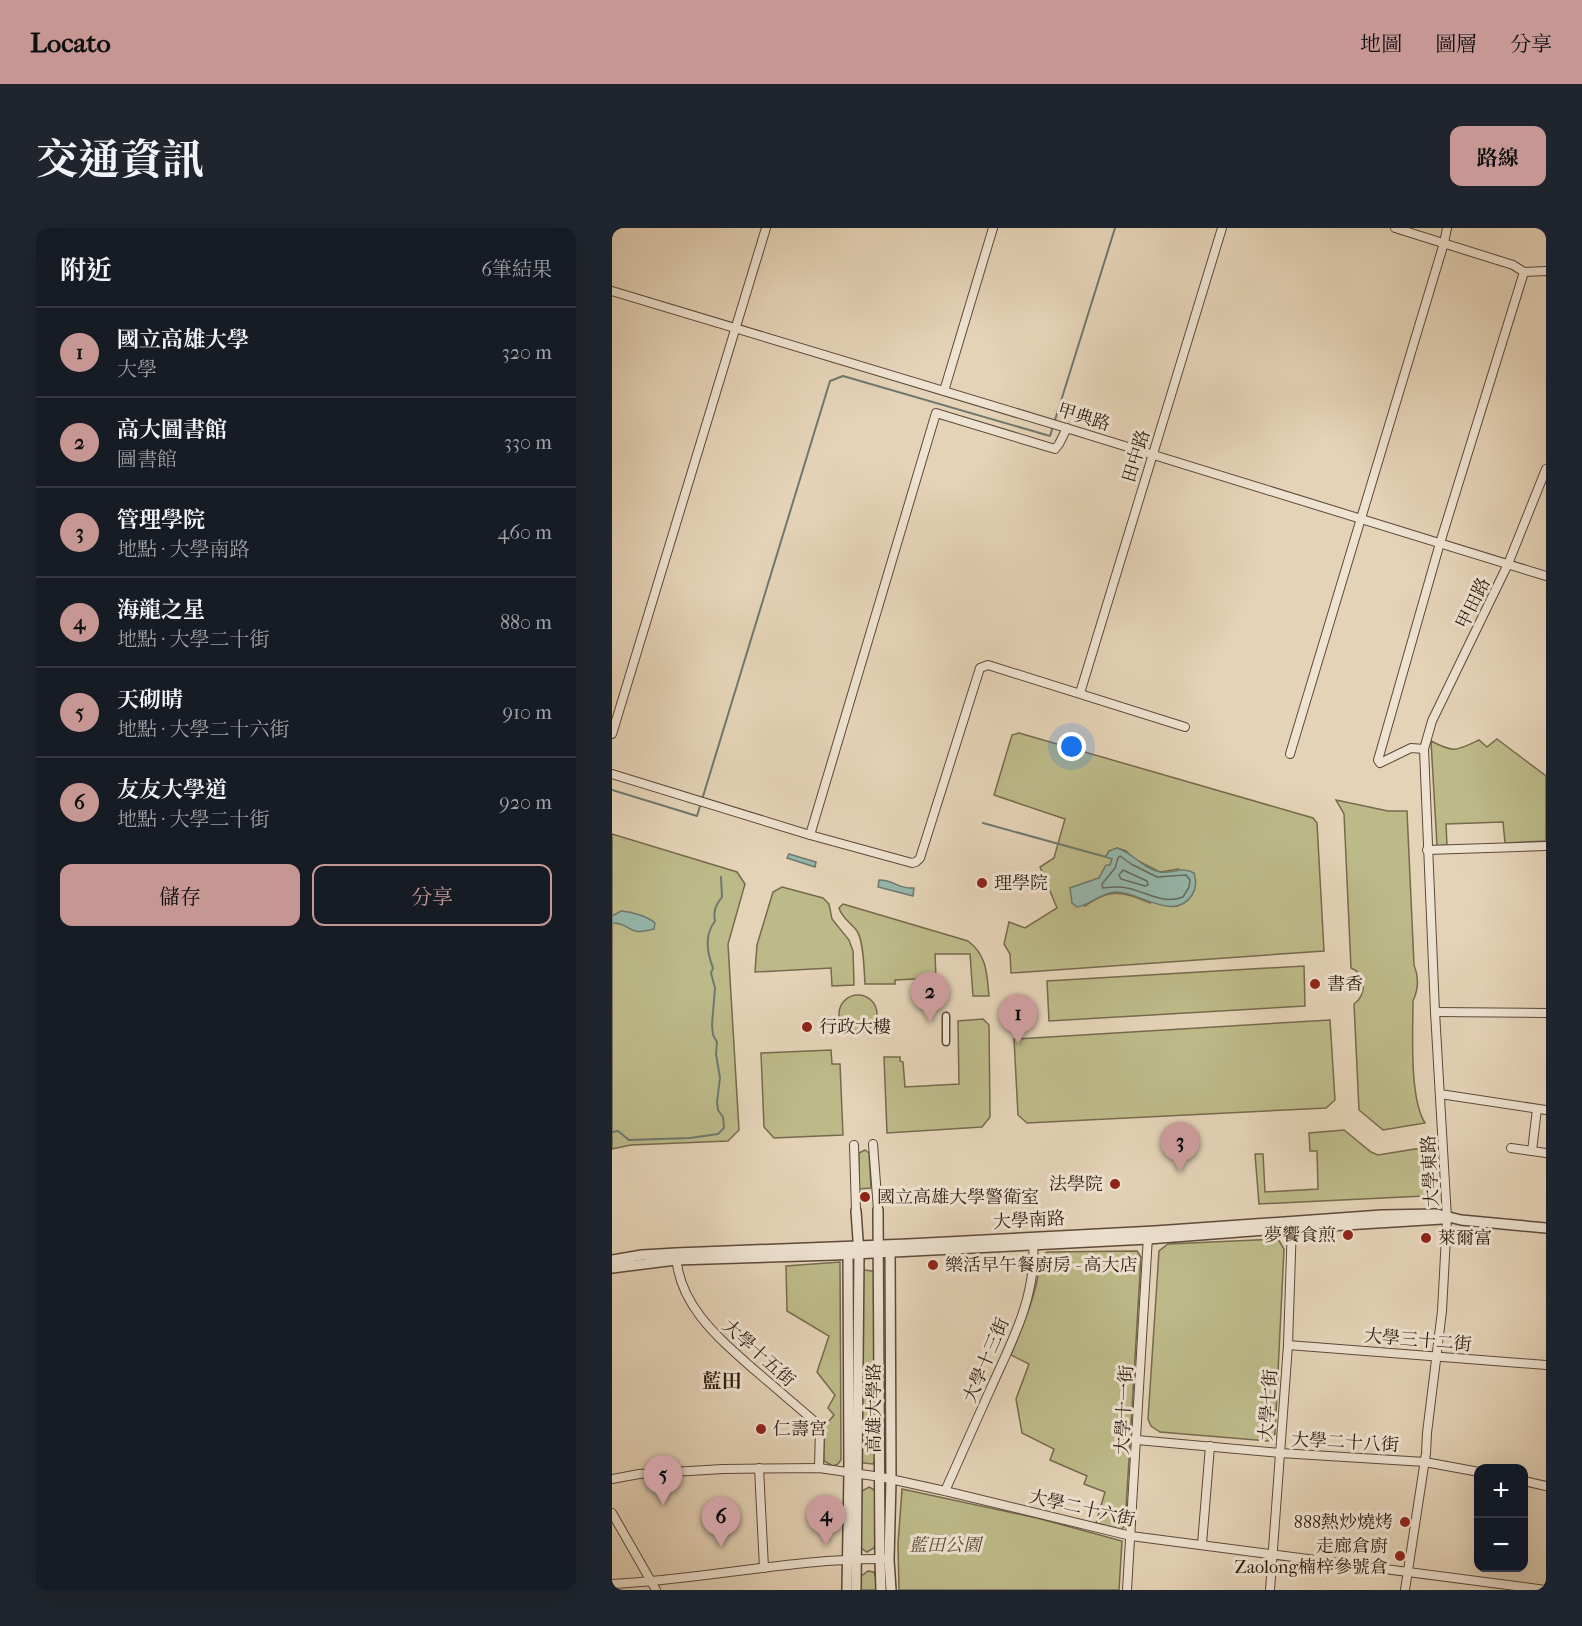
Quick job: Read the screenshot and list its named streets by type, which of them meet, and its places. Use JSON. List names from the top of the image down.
{
  "streets": {
    "street": [
      "甲典路",
      "田中路",
      "甲田路",
      "大學東路",
      "大學南路",
      "大學三十二街",
      "大學十五街",
      "大學十三街",
      "大學七街",
      "高雄大學路",
      "大學十一街",
      "大學二十八街",
      "大學二十六街"
    ]
  },
  "crossings": [
    ["甲典路", "田中路"],
    ["甲典路", "甲田路"],
    ["甲田路", "大學東路"],
    ["大學東路", "大學南路"],
    ["大學東路", "大學三十二街"],
    ["大學東路", "大學二十八街"],
    ["大學東路", "大學二十六街"],
    ["大學南路", "大學十五街"],
    ["大學南路", "大學十三街"],
    ["大學南路", "大學七街"],
    ["大學南路", "高雄大學路"],
    ["大學南路", "大學十一街"],
    ["大學三十二街", "大學七街"],
    ["大學十五街", "大學二十六街"],
    ["大學十三街", "大學二十六街"],
    ["大學七街", "大學二十八街"],
    ["大學七街", "大學二十六街"],
    ["高雄大學路", "大學二十六街"],
    ["大學十一街", "大學二十八街"],
    ["大學十一街", "大學二十六街"]
  ],
  "districts": ["藍田"],
  "parks": ["藍田公園"],
  "places": [
    "理學院",
    "書香",
    "行政大樓",
    "法學院",
    "國立高雄大學警衛室",
    "夢饗食煎",
    "萊爾富",
    "樂活早午餐廚房 - 高大店",
    "仁壽宮",
    "888熱炒燒烤",
    "走廊倉廚 Zaolong楠梓參號倉"
  ],
  "page": {
    "header": "Locato",
    "nav": ["地圖", "圖層", "分享"],
    "title": "交通資訊",
    "buttons": [
      "路線",
      ["儲存", "分享"]
    ],
    "heading": ["附近", "6筆結果"],
    "list": [
      {
        "mark": "1",
        "name": "國立高雄大學",
        "note": "大學",
        "value": "320 m"
      },
      {
        "mark": "2",
        "name": "高大圖書館",
        "note": "圖書館",
        "value": "330 m"
      },
      {
        "mark": "3",
        "name": "管理學院",
        "note": "地點 · 大學南路",
        "value": "460 m"
      },
      {
        "mark": "4",
        "name": "海龍之星",
        "note": "地點 · 大學二十街",
        "value": "880 m"
      },
      {
        "mark": "5",
        "name": "天砌晴",
        "note": "地點 · 大學二十六街",
        "value": "910 m"
      },
      {
        "mark": "6",
        "name": "友友大學道",
        "note": "地點 · 大學二十街",
        "value": "920 m"
      }
    ],
    "pins": [
      "2",
      "1",
      "3",
      "5",
      "4",
      "6"
    ],
    "map_buttons": ["+", "−"]
  }
}
